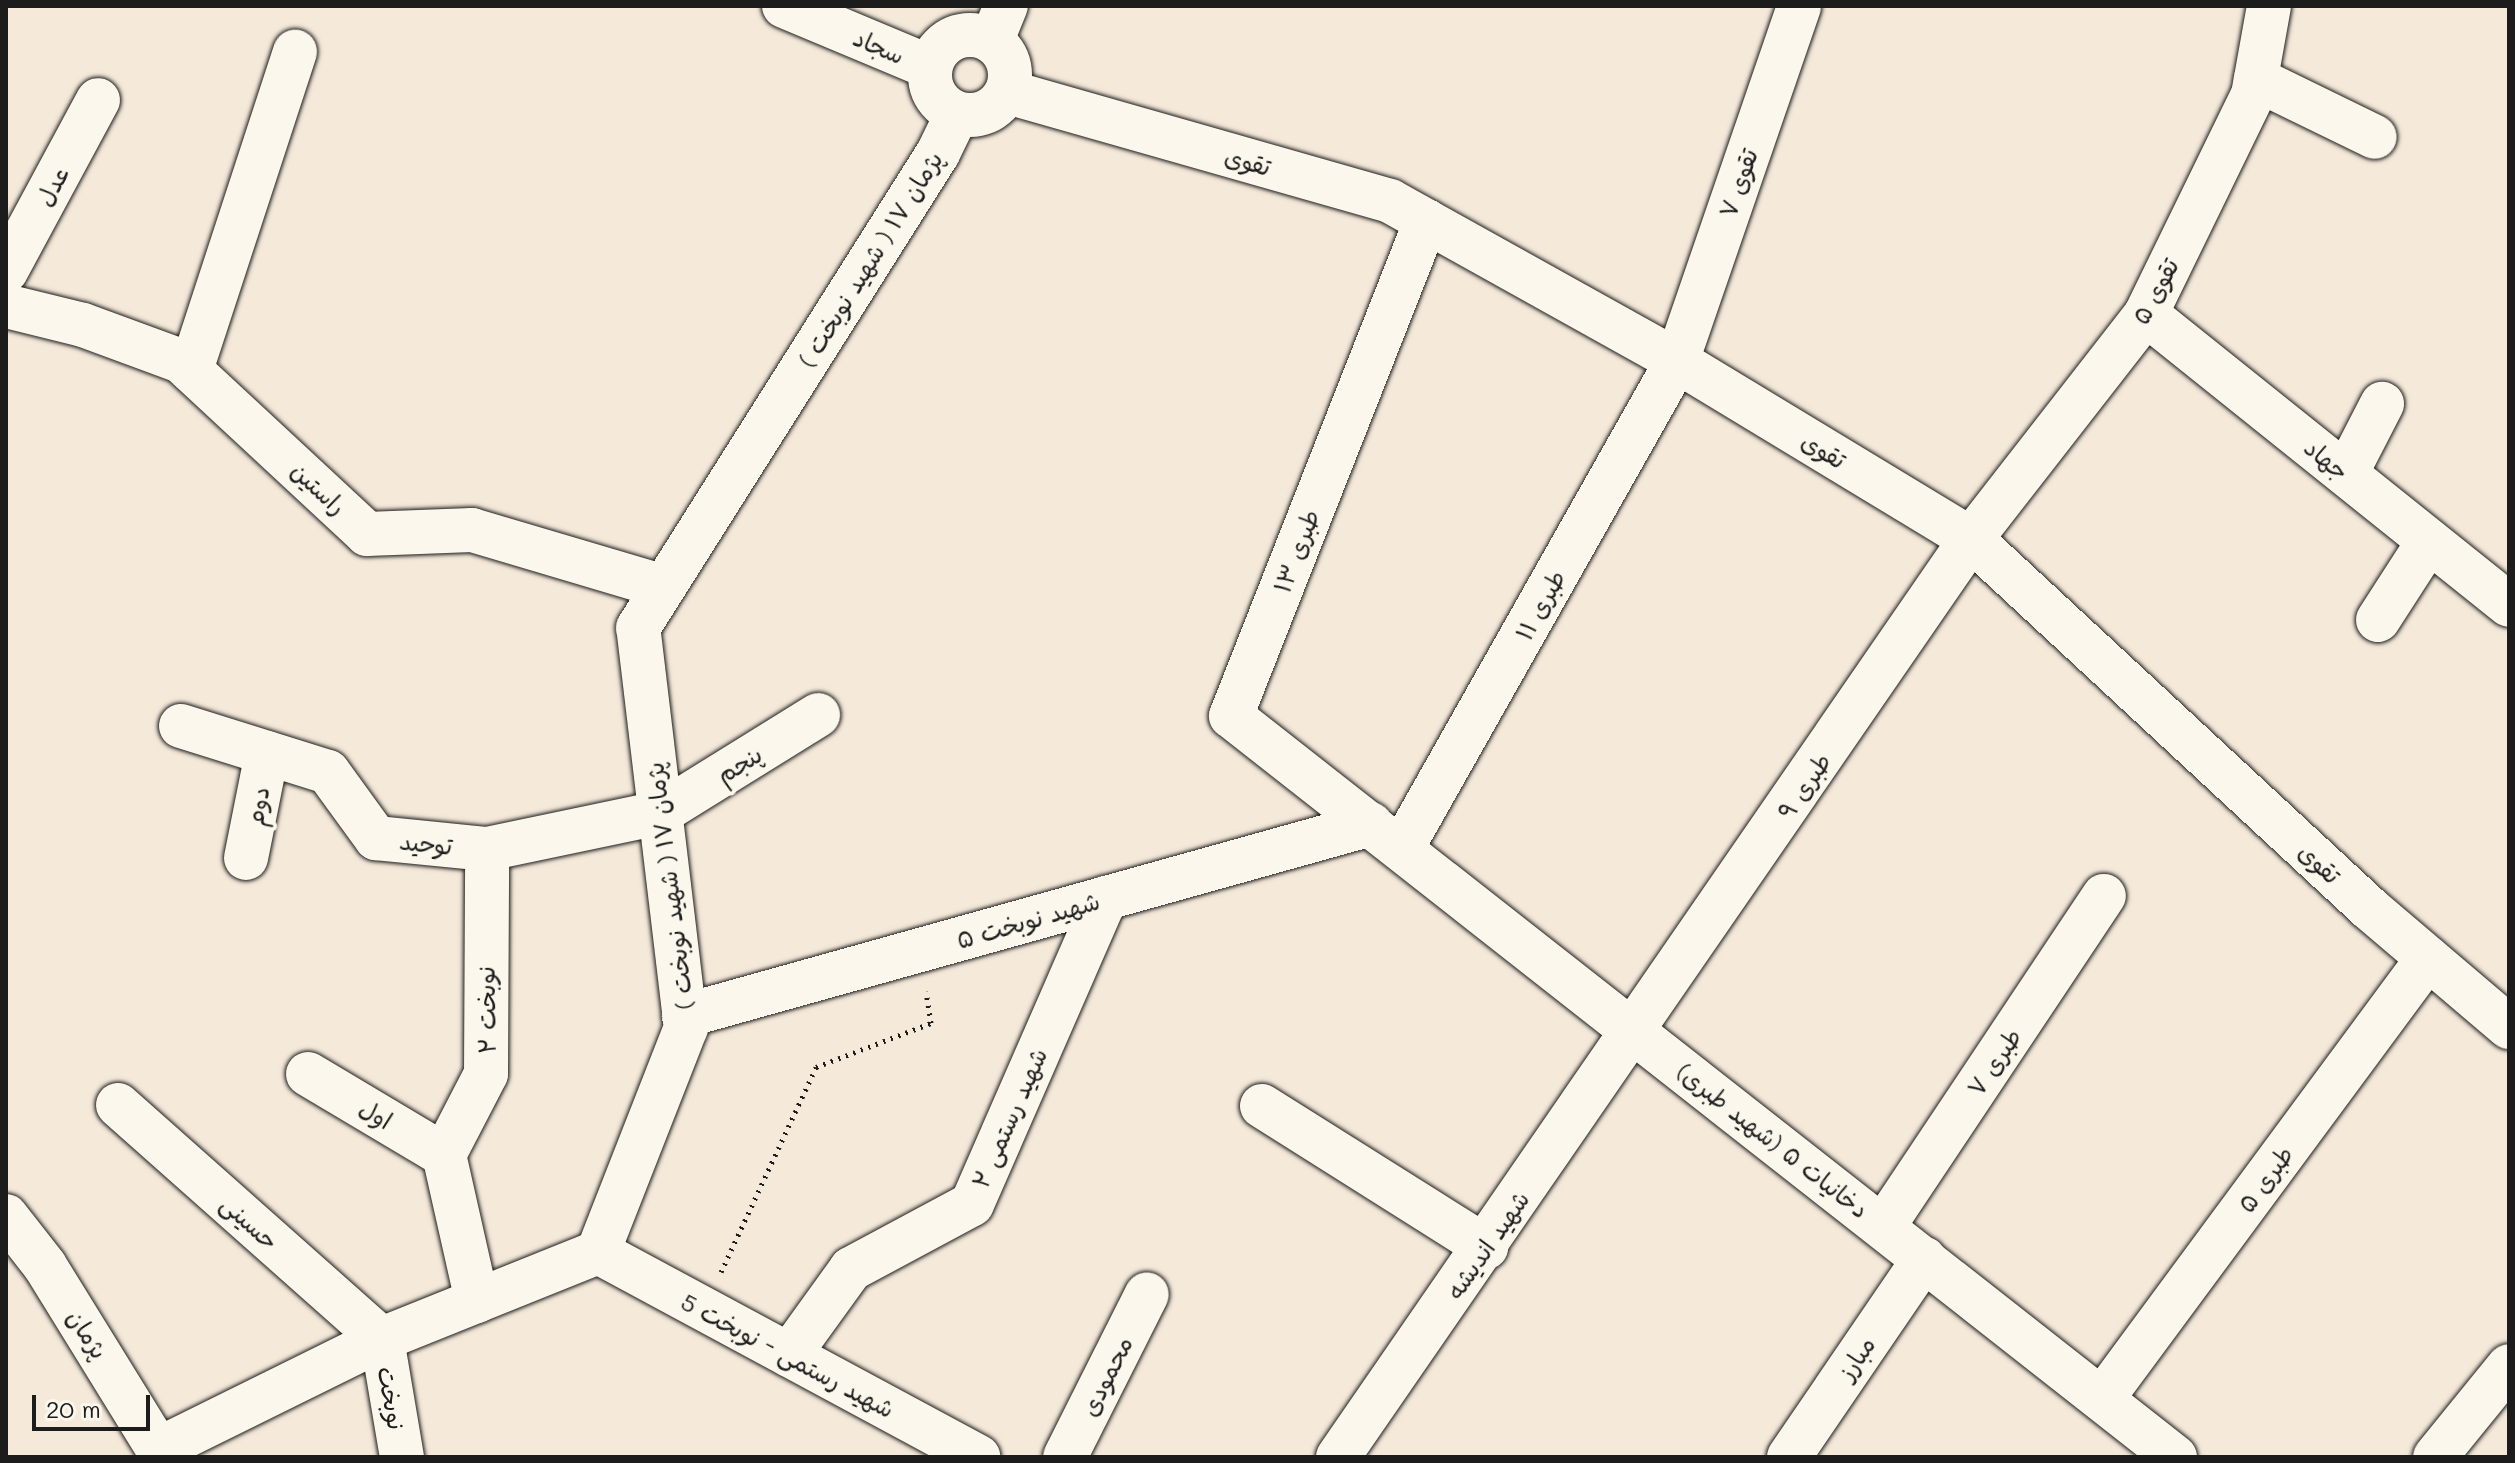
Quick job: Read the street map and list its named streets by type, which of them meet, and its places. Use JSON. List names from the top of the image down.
{
  "streets": {
    "street": [
      "سجاد",
      "تقوی",
      "تقوی ۷",
      "عدل",
      "پژمان ۱۷ ( شهید نوبخت )",
      "تقوی ۵",
      "جهاد",
      "راستین",
      "طبری ۱۳",
      "طبری ۱۱",
      "پنجم",
      "طبری ۹",
      "دوم",
      "توحید",
      "شهید نوبخت ۵",
      "نوبخت ۲",
      "طبری ۷",
      "اول",
      "شهید رستمی ۲",
      "دخانیات ۵ (شهید طبری)",
      "طبری ۵",
      "حسینی",
      "شهید اندیشه",
      "پژمان",
      "شهید رستمی - نوبخت 5",
      "مبارز",
      "محمودی",
      "نوبخت"
    ]
  },
  "crossings": [
    ["سجاد", "تقوی"],
    ["سجاد", "پژمان ۱۷ ( شهید نوبخت )"],
    ["تقوی", "تقوی ۷"],
    ["تقوی", "پژمان ۱۷ ( شهید نوبخت )"],
    ["تقوی", "تقوی ۵"],
    ["تقوی", "طبری ۱۳"],
    ["تقوی", "طبری ۱۱"],
    ["تقوی", "طبری ۹"],
    ["تقوی", "طبری ۵"],
    ["تقوی ۷", "طبری ۱۱"],
    ["پژمان ۱۷ ( شهید نوبخت )", "راستین"],
    ["پژمان ۱۷ ( شهید نوبخت )", "پنجم"],
    ["پژمان ۱۷ ( شهید نوبخت )", "توحید"],
    ["پژمان ۱۷ ( شهید نوبخت )", "شهید نوبخت ۵"],
    ["پژمان ۱۷ ( شهید نوبخت )", "شهید رستمی - نوبخت 5"],
    ["تقوی ۵", "جهاد"],
    ["تقوی ۵", "طبری ۹"],
    ["طبری ۱۳", "طبری ۱۱"],
    ["طبری ۱۳", "شهید نوبخت ۵"],
    ["طبری ۱۳", "دخانیات ۵ (شهید طبری)"],
    ["طبری ۱۱", "شهید نوبخت ۵"],
    ["طبری ۱۱", "دخانیات ۵ (شهید طبری)"],
    ["پنجم", "توحید"],
    ["طبری ۹", "دخانیات ۵ (شهید طبری)"],
    ["طبری ۹", "شهید اندیشه"],
    ["دوم", "توحید"],
    ["توحید", "نوبخت ۲"],
    ["شهید نوبخت ۵", "شهید رستمی ۲"],
    ["شهید نوبخت ۵", "دخانیات ۵ (شهید طبری)"],
    ["نوبخت ۲", "اول"],
    ["طبری ۷", "دخانیات ۵ (شهید طبری)"],
    ["شهید رستمی ۲", "شهید رستمی - نوبخت 5"],
    ["دخانیات ۵ (شهید طبری)", "طبری ۵"],
    ["دخانیات ۵ (شهید طبری)", "شهید اندیشه"],
    ["دخانیات ۵ (شهید طبری)", "مبارز"],
    ["حسینی", "نوبخت"]
  ],
  "scale_bar": "20 m"
}
